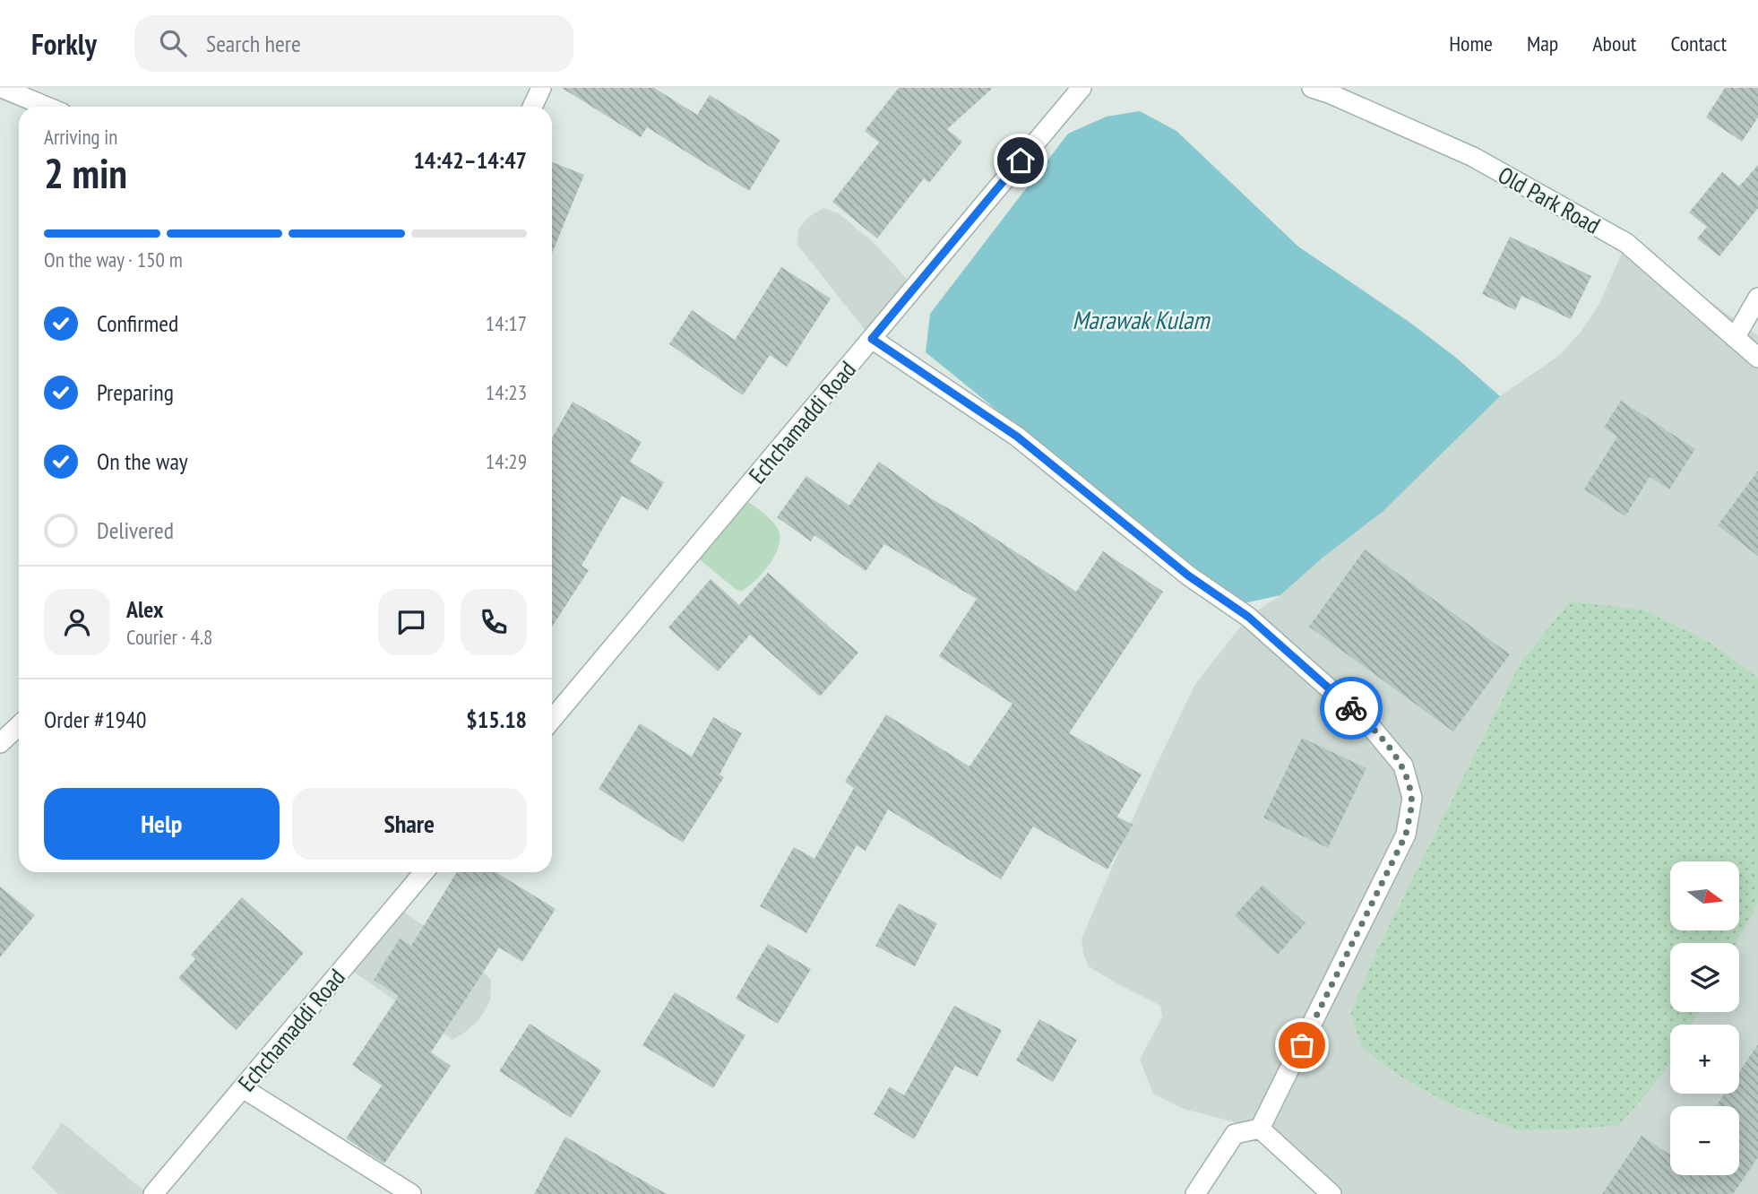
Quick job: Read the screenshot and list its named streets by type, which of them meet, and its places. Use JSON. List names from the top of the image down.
{
  "streets": {
    "street": ["Old Park Road", "Echchamaddi Road"]
  },
  "water": ["Marawak Kulam"],
  "north": "right",
  "page": {
    "header": "Forkly",
    "search": "Search here",
    "nav": [
      "Home",
      "Map",
      "About",
      "Contact"
    ],
    "heading": ["2 min", "Arriving in", "14:42–14:47"],
    "panel": [
      "Alex",
      "Courier · 4.8",
      "Order #1940",
      "$15.18"
    ],
    "bar": "On the way · 150 m",
    "list": [
      ["Confirmed", "14:17"],
      ["Preparing", "14:23"],
      ["On the way", "14:29"],
      "Delivered"
    ],
    "buttons": ["Help", "Share"],
    "map_buttons": ["+", "−"]
  }
}
